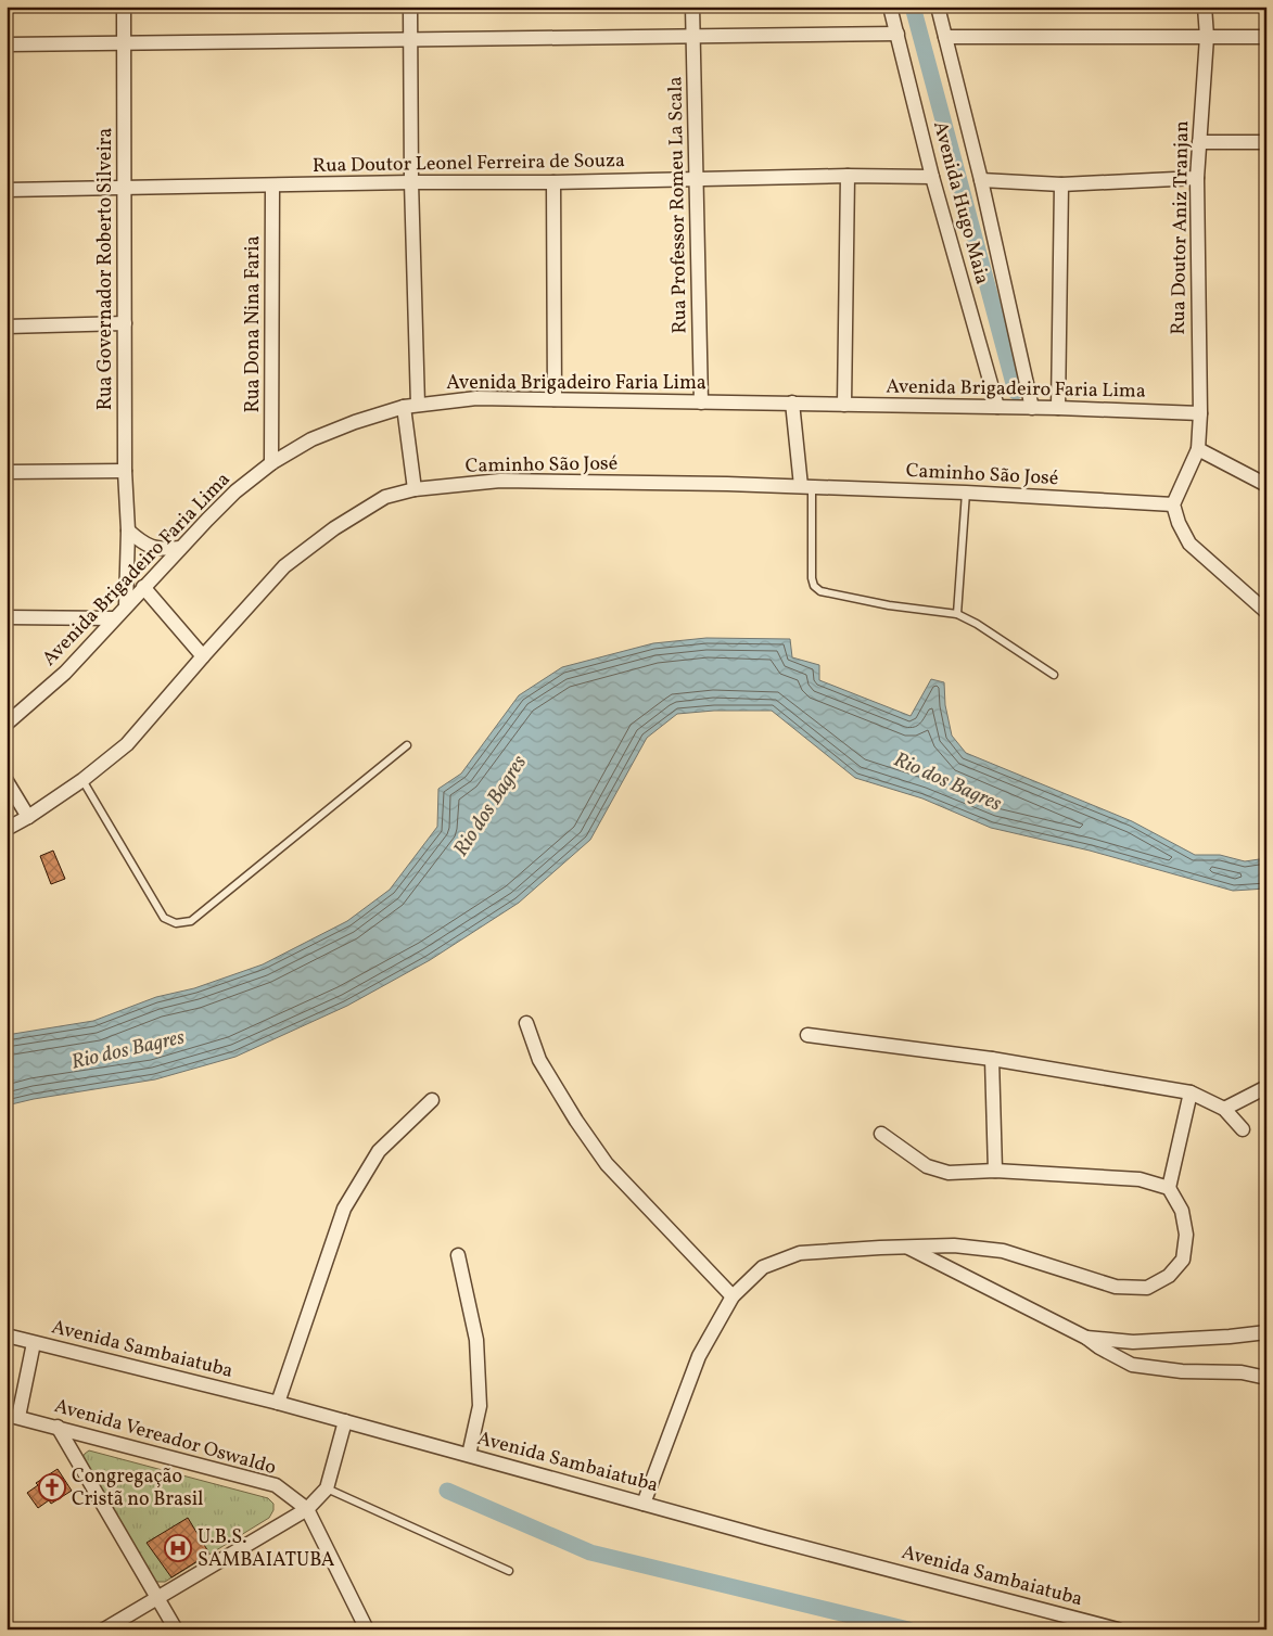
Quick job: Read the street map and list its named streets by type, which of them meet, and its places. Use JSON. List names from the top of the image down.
{
  "streets": {
    "street": [
      "Rua Doutor Leonel Ferreira de Souza",
      "Avenida Hugo Maia",
      "Rua Professor Romeu La Scala",
      "Rua Doutor Aniz Tranjan",
      "Rua Governador Roberto Silveira",
      "Rua Dona Nina Faria",
      "Avenida Brigadeiro Faria Lima",
      "Caminho São José",
      "Avenida Sambaiatuba",
      "Avenida Vereador Oswaldo"
    ]
  },
  "crossings": [
    ["Rua Doutor Leonel Ferreira de Souza", "Avenida Hugo Maia"],
    ["Rua Doutor Leonel Ferreira de Souza", "Rua Professor Romeu La Scala"],
    ["Rua Doutor Leonel Ferreira de Souza", "Rua Governador Roberto Silveira"],
    ["Rua Doutor Leonel Ferreira de Souza", "Rua Dona Nina Faria"],
    ["Avenida Hugo Maia", "Avenida Brigadeiro Faria Lima"],
    ["Rua Professor Romeu La Scala", "Avenida Brigadeiro Faria Lima"],
    ["Rua Doutor Aniz Tranjan", "Avenida Brigadeiro Faria Lima"],
    ["Rua Governador Roberto Silveira", "Avenida Brigadeiro Faria Lima"],
    ["Rua Dona Nina Faria", "Avenida Brigadeiro Faria Lima"]
  ],
  "water": ["Rio dos Bagres"],
  "places": {
    "church": ["Congregação Cristã no Brasil"],
    "hospital": ["U.B.S. SAMBAIATUBA"]
  }
}
